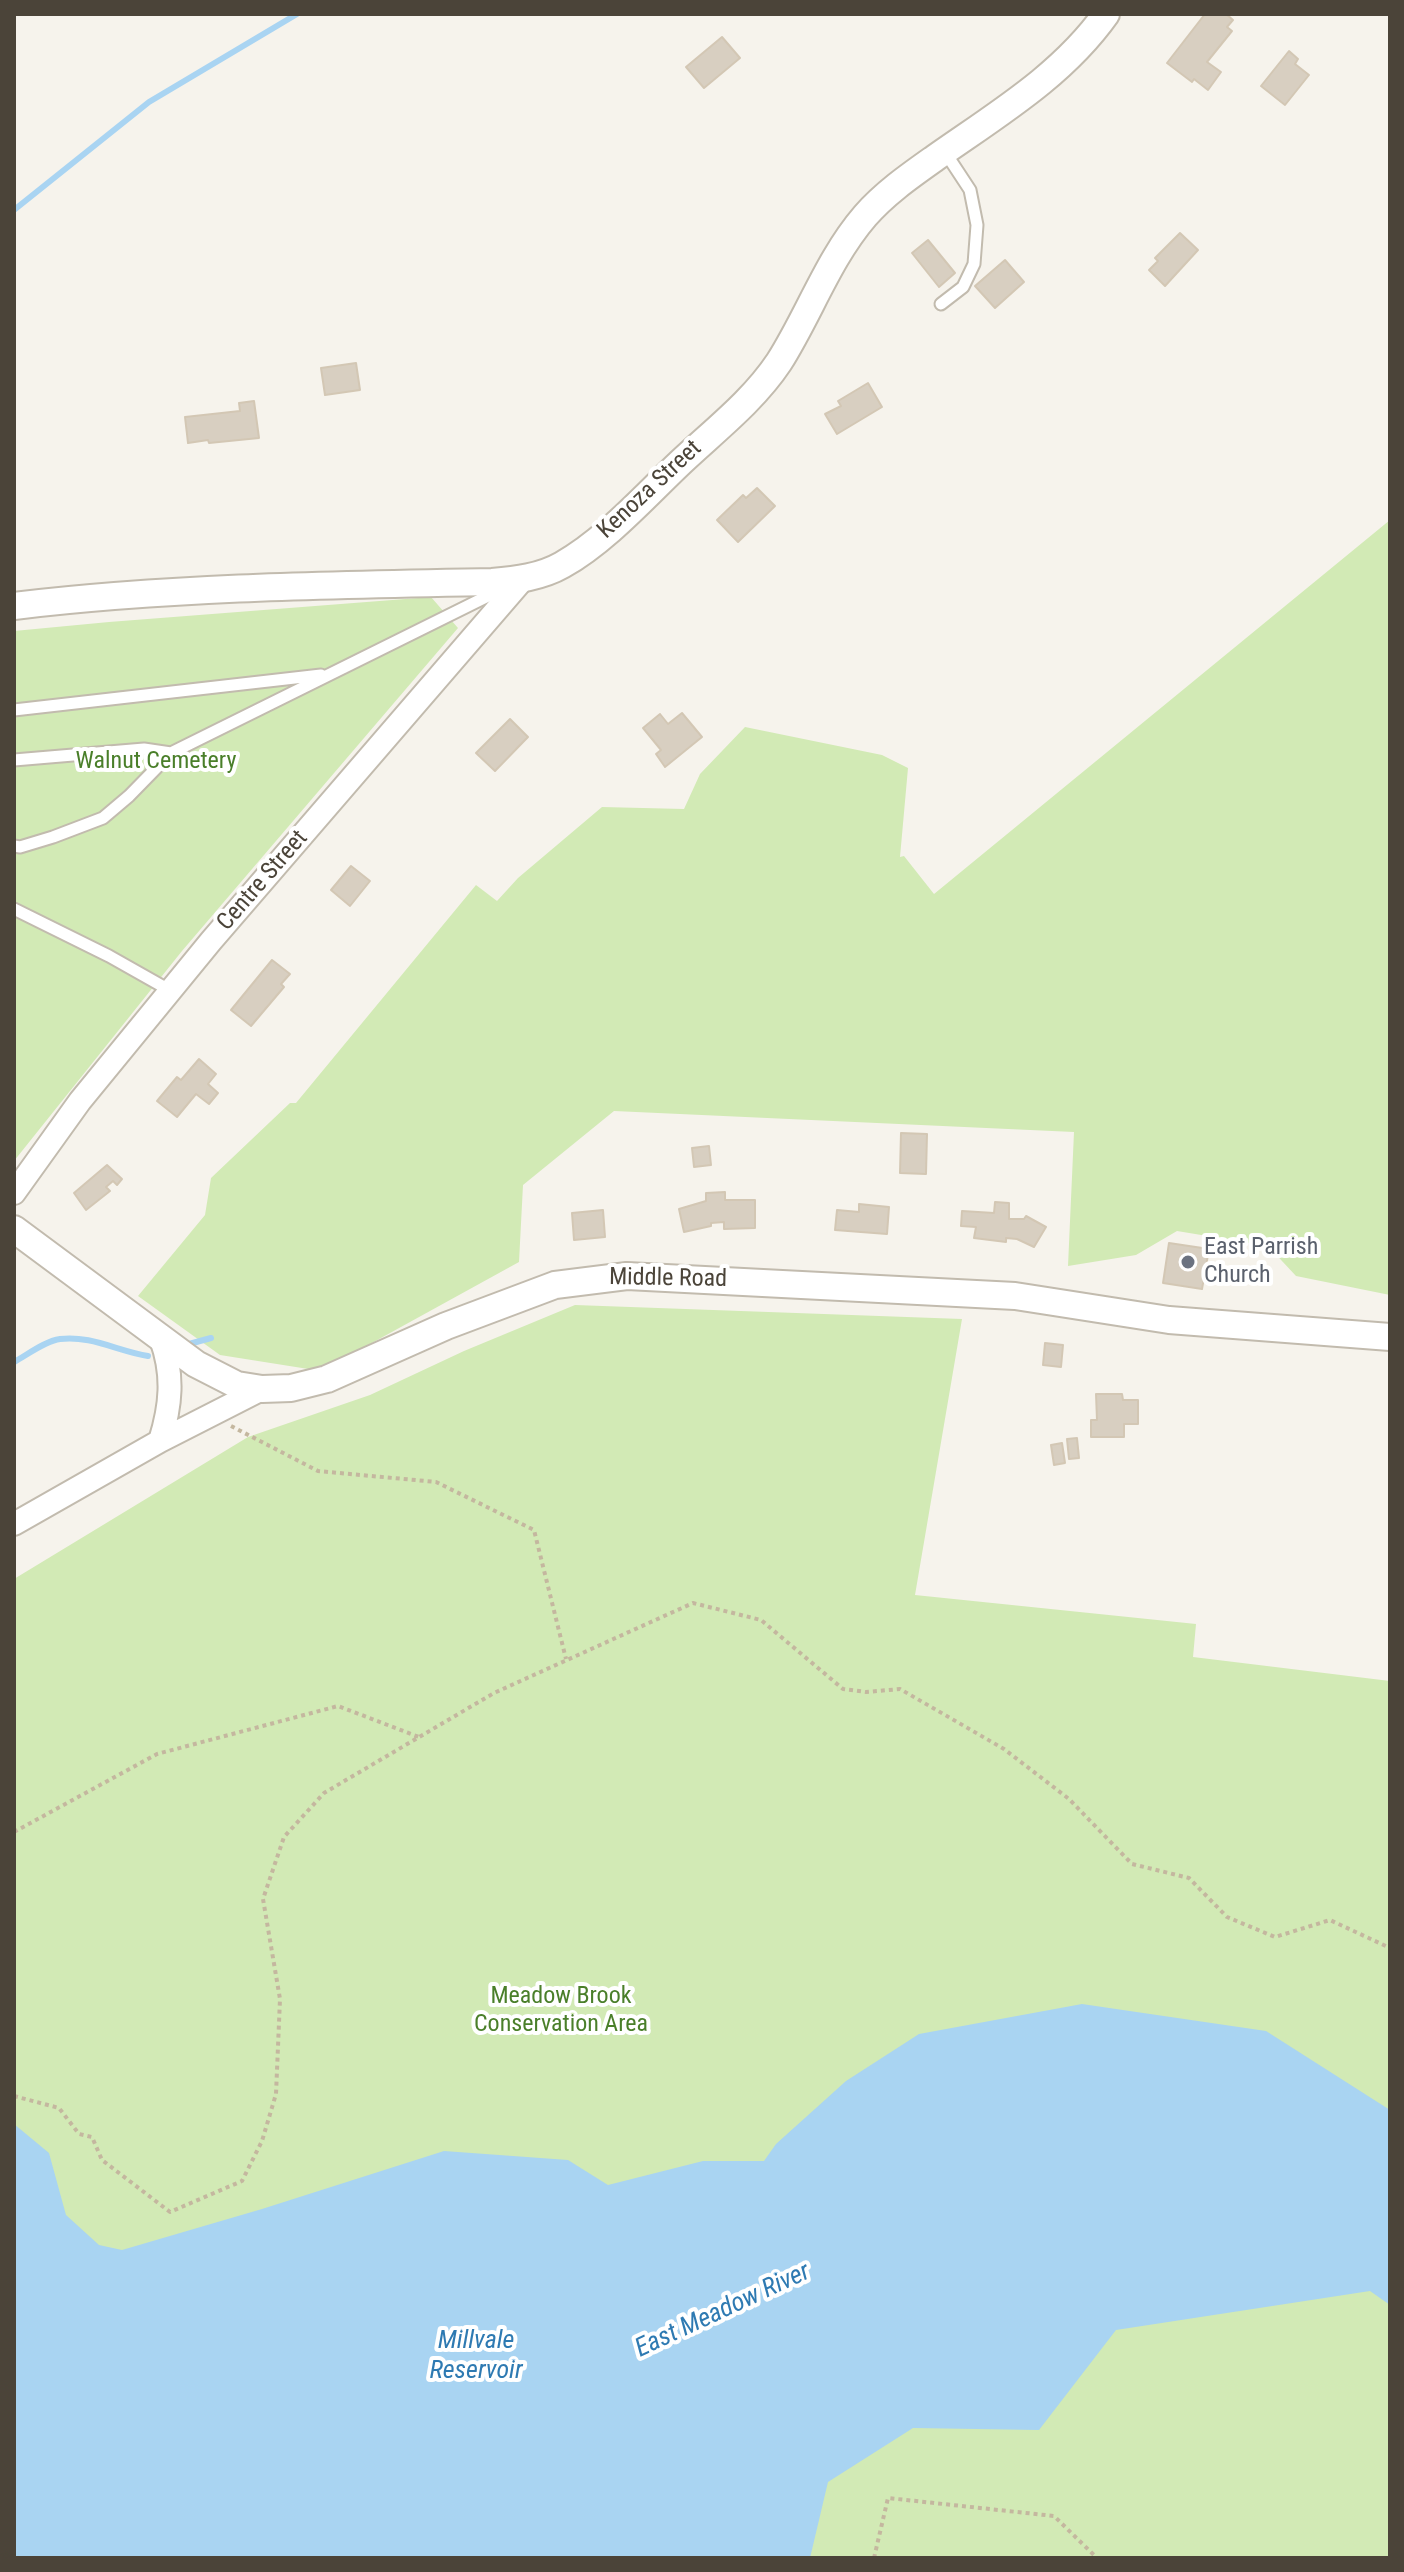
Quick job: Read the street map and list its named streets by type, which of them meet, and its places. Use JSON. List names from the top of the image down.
{
  "streets": {
    "street": ["Kenoza Street", "Centre Street", "Middle Road"]
  },
  "crossings": [
    ["Kenoza Street", "Centre Street"]
  ],
  "water": ["East Meadow River", "Millvale Reservoir"],
  "parks": ["Walnut Cemetery", "Meadow Brook Conservation Area"],
  "places": ["East Parrish Church"]
}
